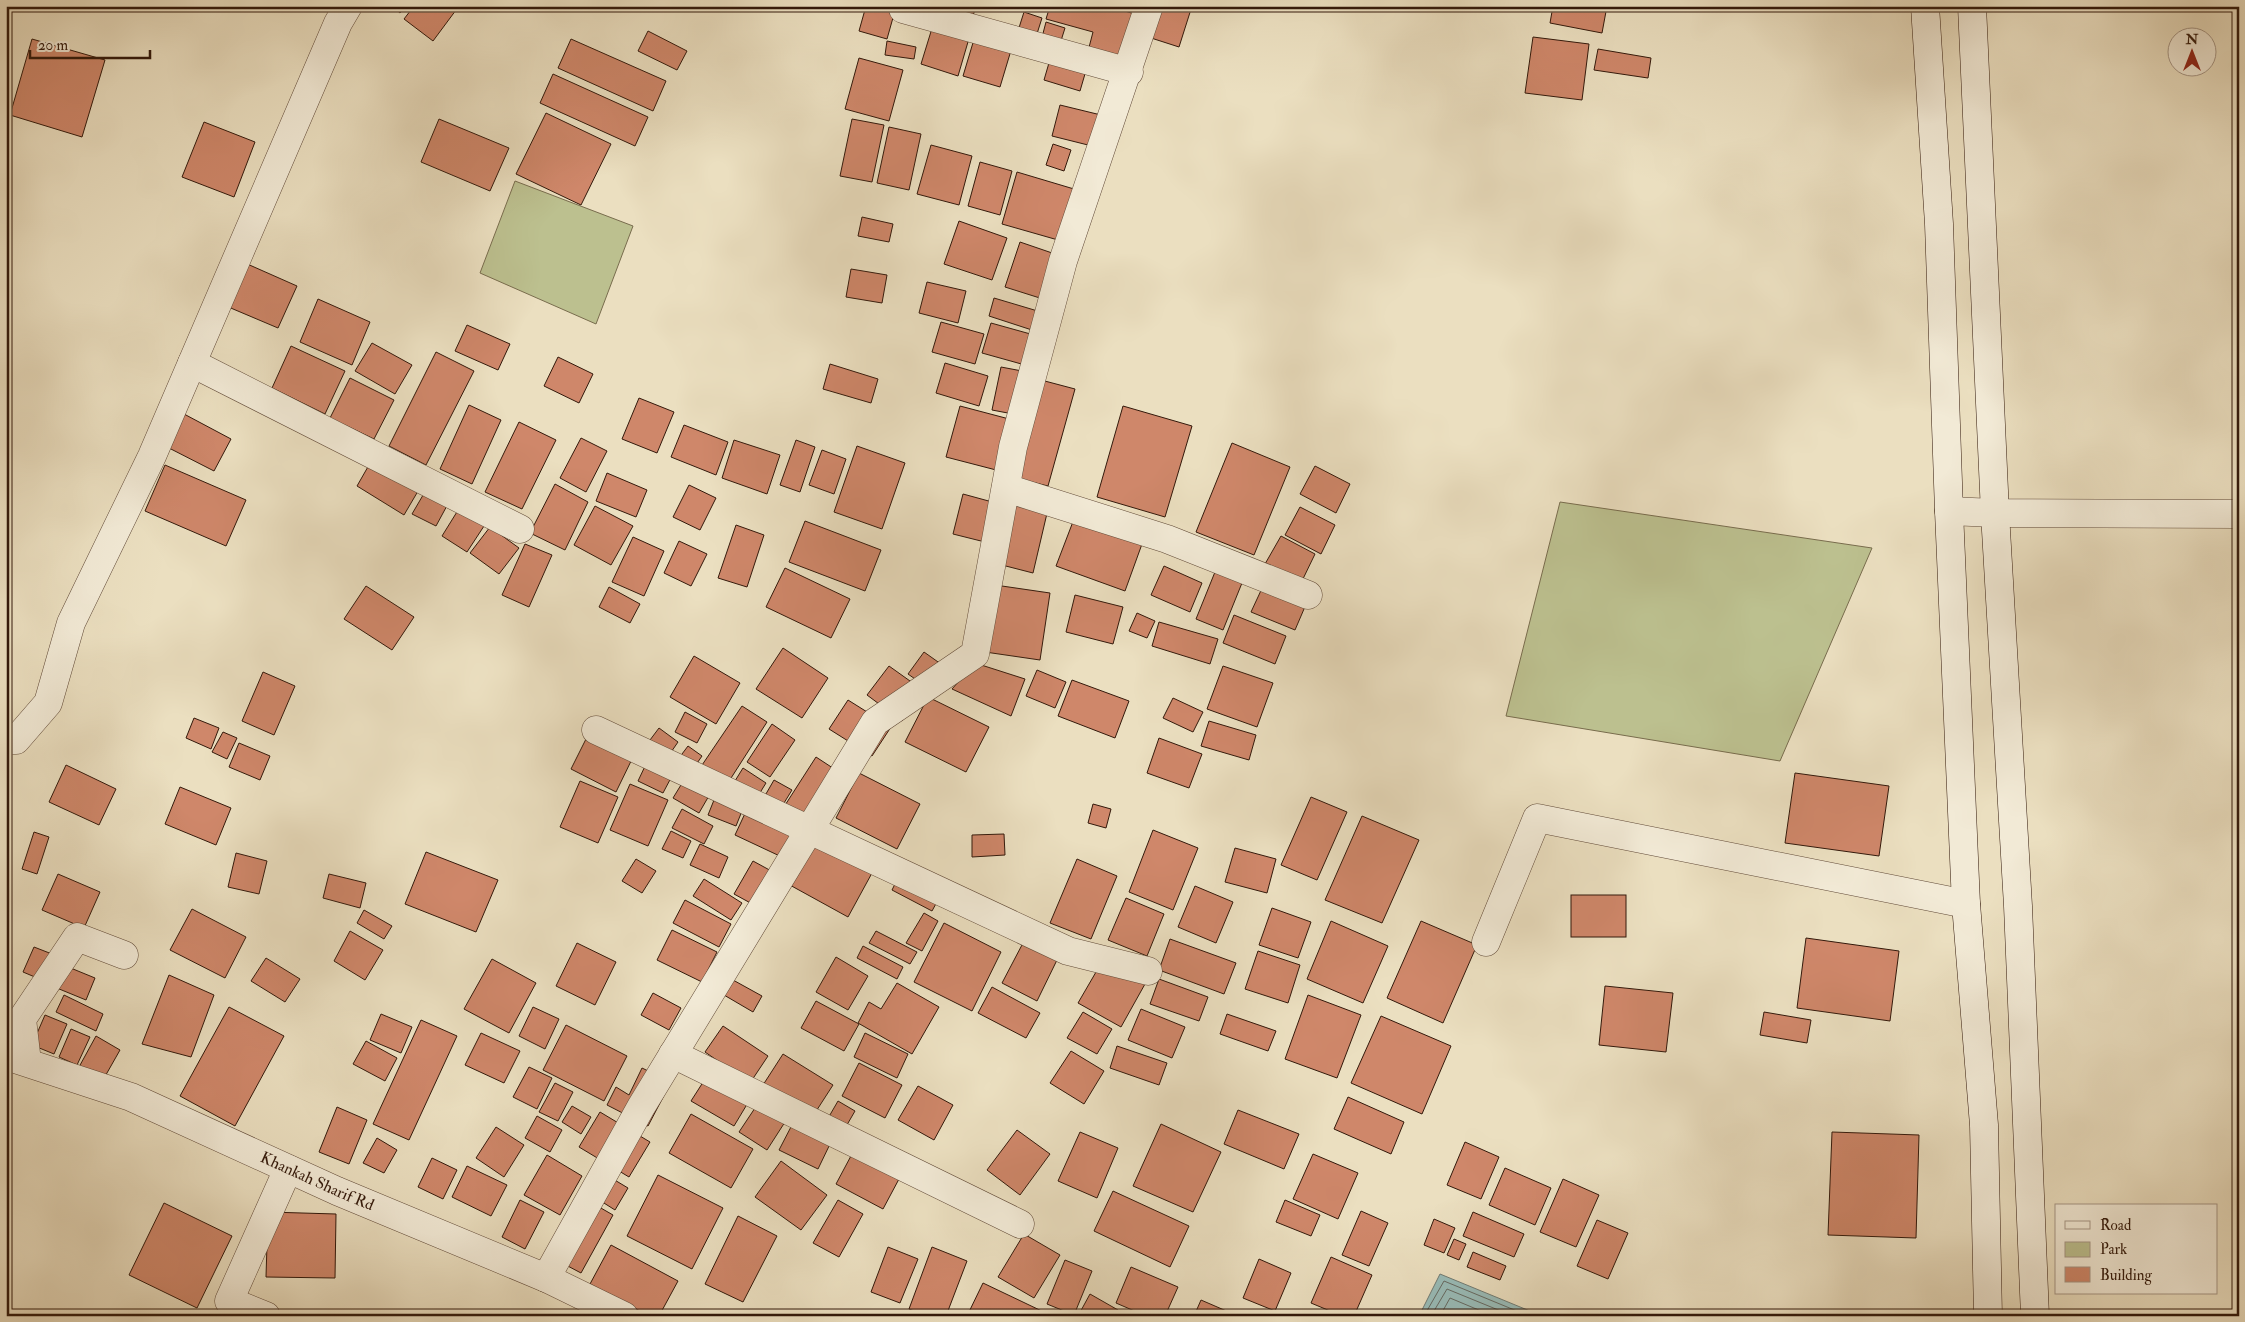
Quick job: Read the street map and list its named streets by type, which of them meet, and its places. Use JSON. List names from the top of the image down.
{
  "streets": {
    "street": ["Khankah Sharif Rd"]
  },
  "legend": ["Road", "Park", "Building"],
  "scale_bar": "20 m",
  "north": "top"
}
